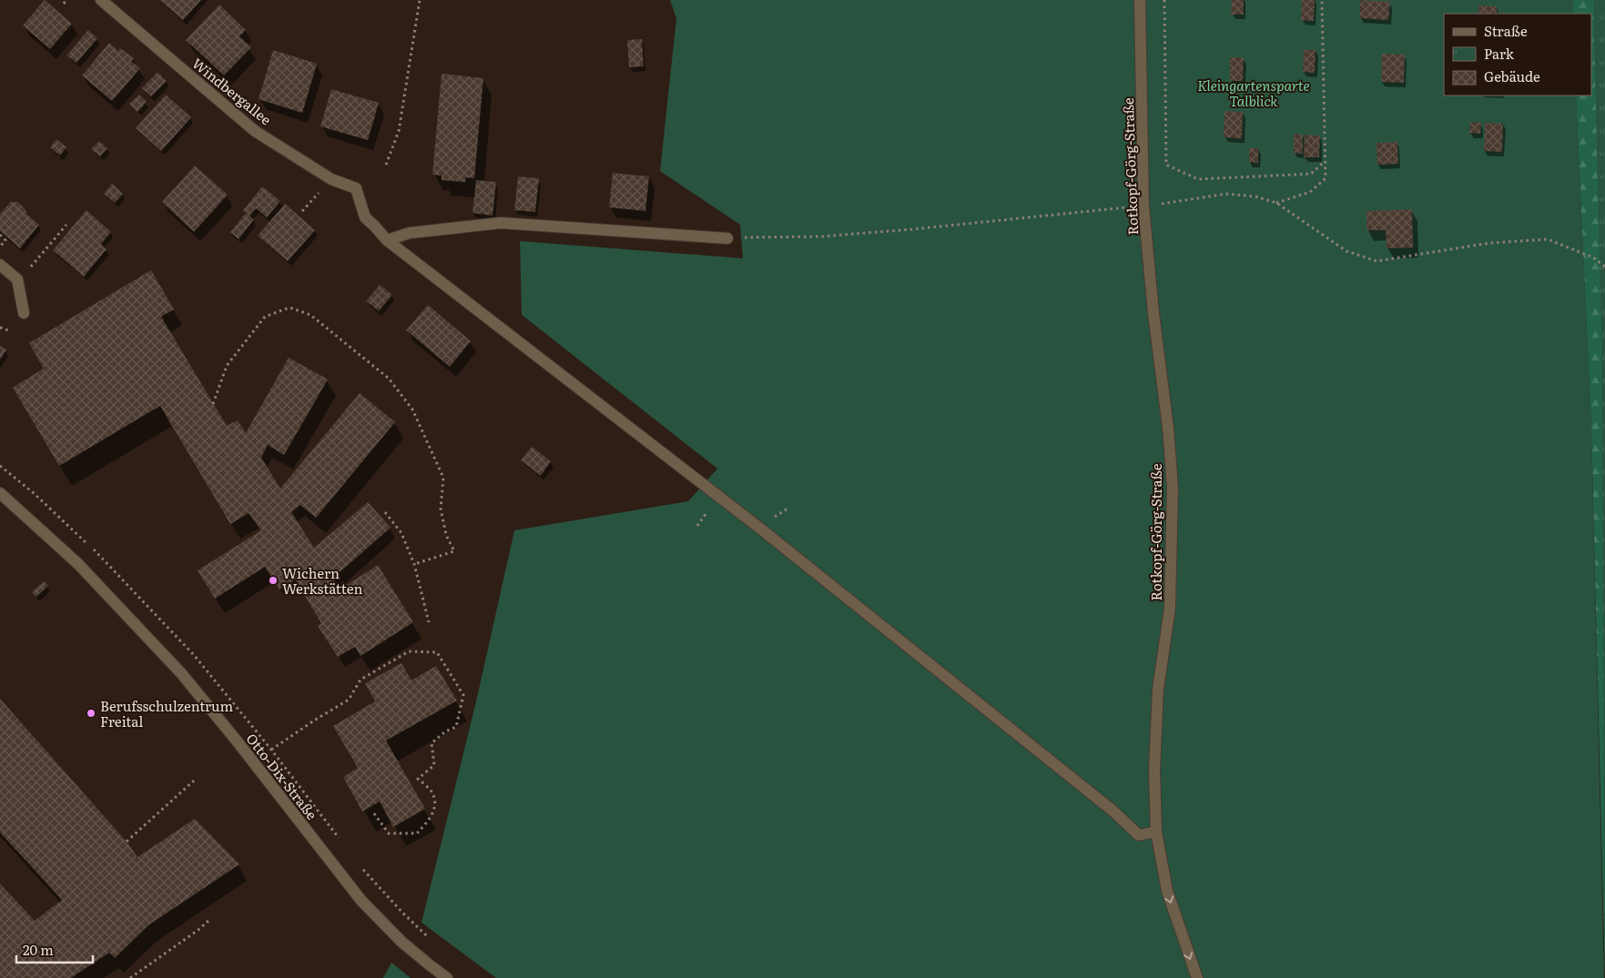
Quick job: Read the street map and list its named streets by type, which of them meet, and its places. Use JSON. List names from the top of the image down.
{
  "streets": {
    "street": ["Windbergallee", "Rotkopf-Görg-Straße", "Otto-Dix-Straße"]
  },
  "parks": ["Kleingartensparte Talblick"],
  "places": ["Wichern Werkstätten", "Berufsschulzentrum Freital"],
  "legend": ["Straße", "Park", "Gebäude"],
  "scale_bar": "20 m"
}
